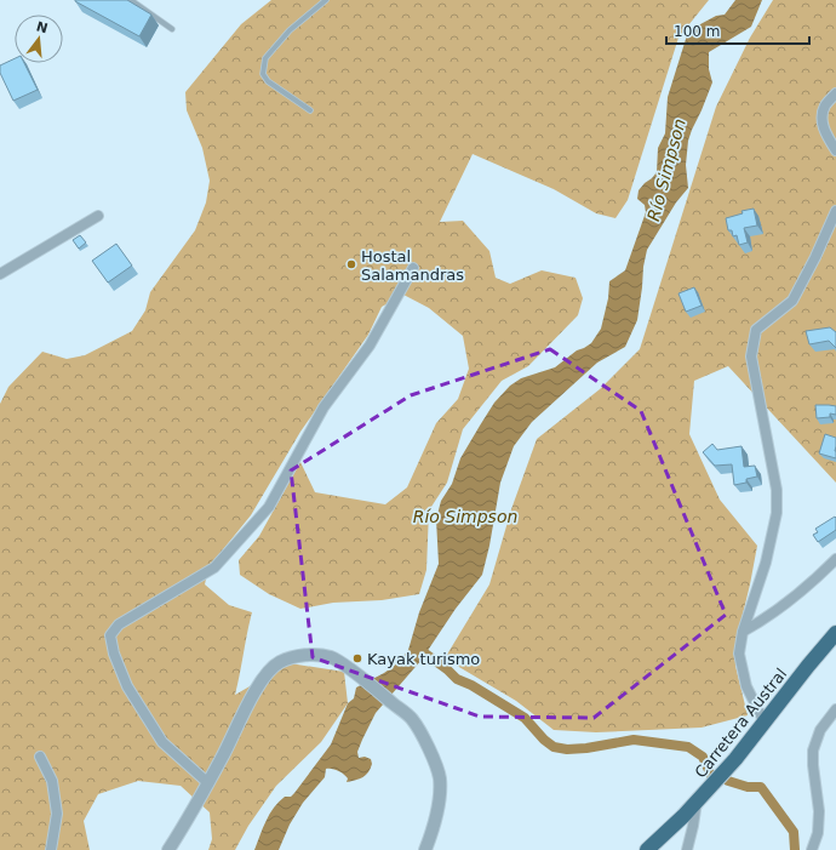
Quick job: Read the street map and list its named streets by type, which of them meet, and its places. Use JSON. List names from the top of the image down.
{
  "streets": {
    "highway": ["Carretera Austral"]
  },
  "water": ["Río Simpson"],
  "places": ["Hostal Salamandras", "Kayak turismo"],
  "scale_bar": "100 m",
  "north": "top"
}
